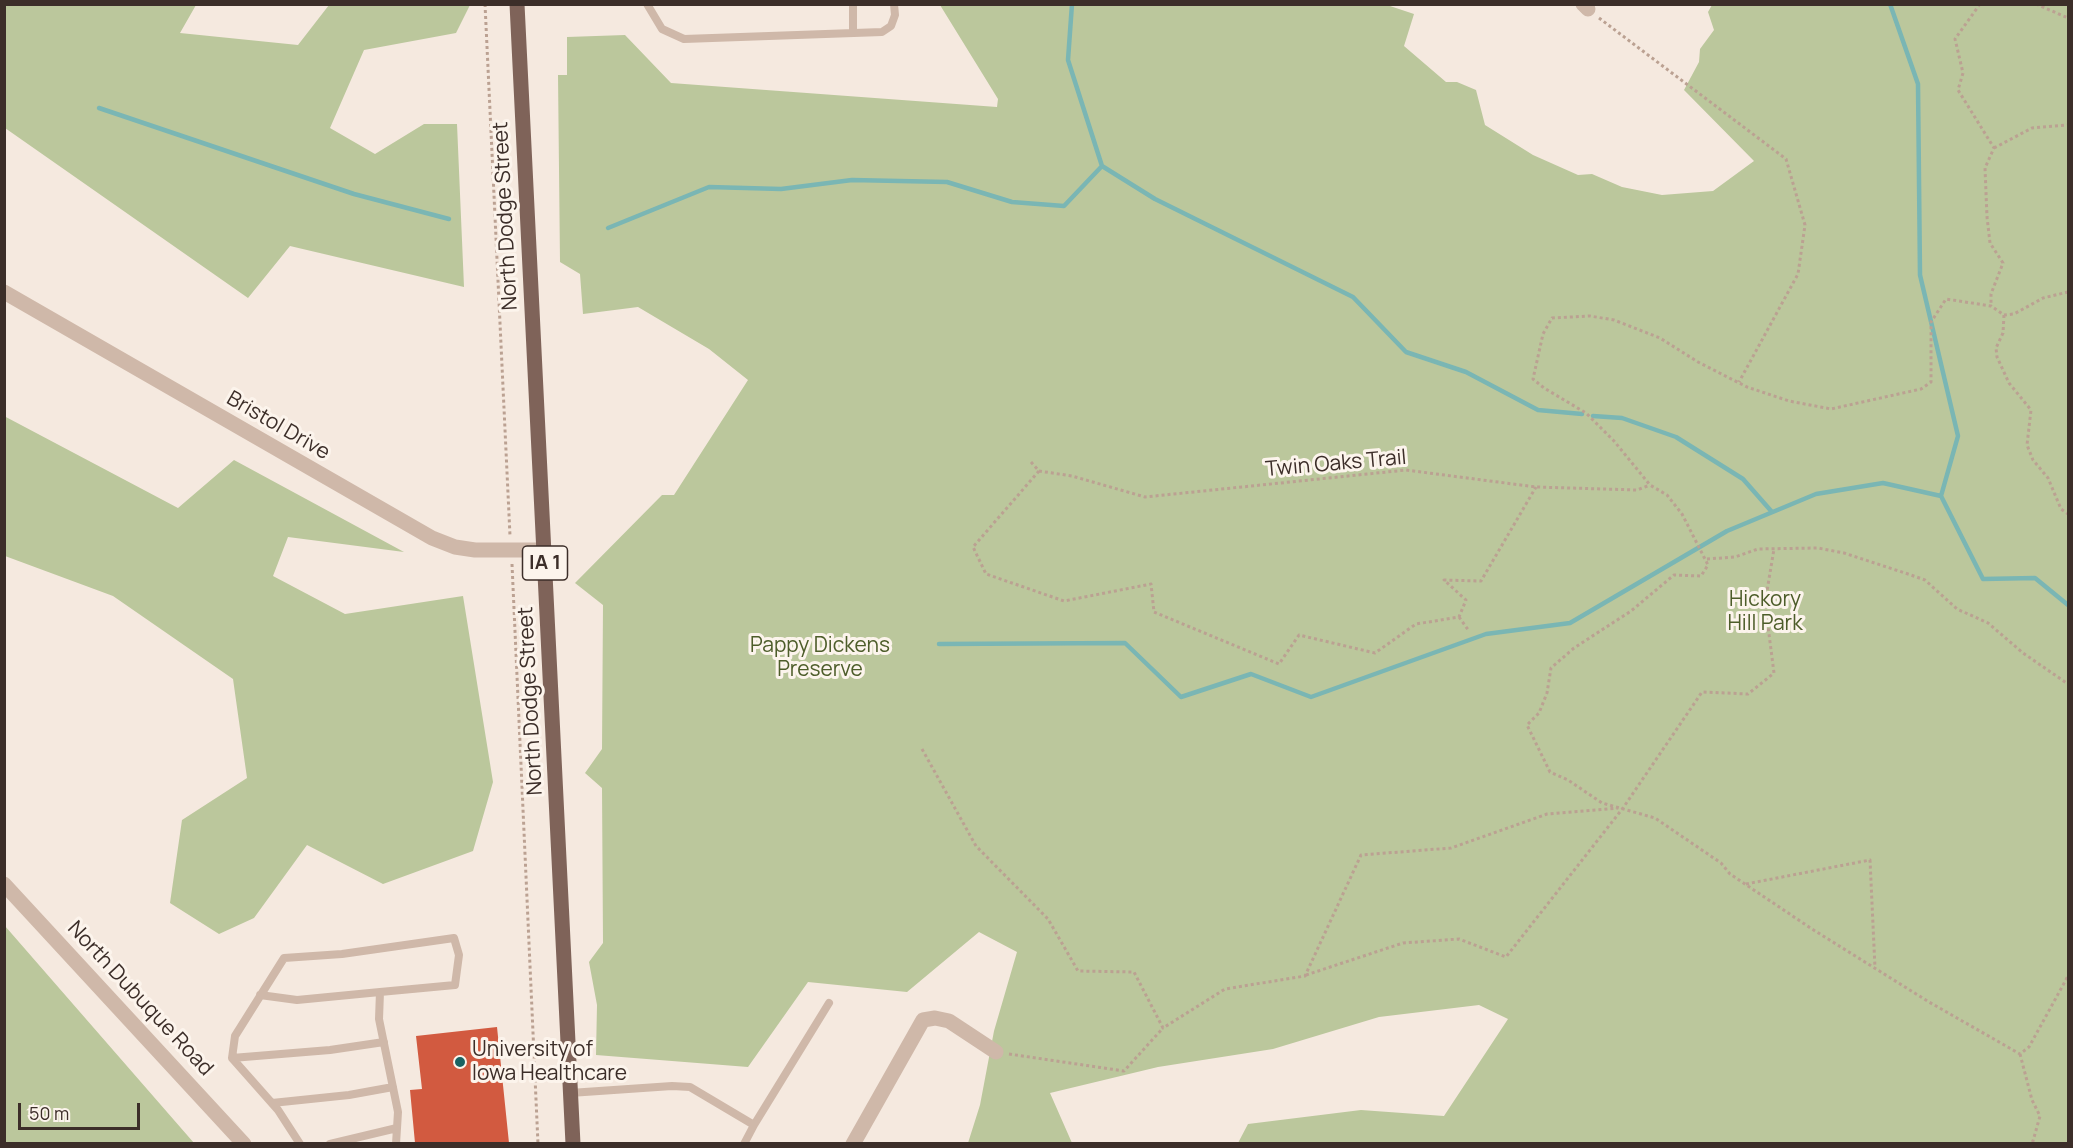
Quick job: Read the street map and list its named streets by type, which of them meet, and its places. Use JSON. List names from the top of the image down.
{
  "streets": {
    "main road": ["North Dodge Street", "IA 1"],
    "street": ["Bristol Drive", "North Dubuque Road"],
    "path": ["Twin Oaks Trail"]
  },
  "crossings": [
    ["North Dodge Street", "Bristol Drive"]
  ],
  "parks": ["Hickory Hill Park", "Pappy Dickens Preserve"],
  "places": ["University of Iowa Healthcare"],
  "scale_bar": "50 m"
}
